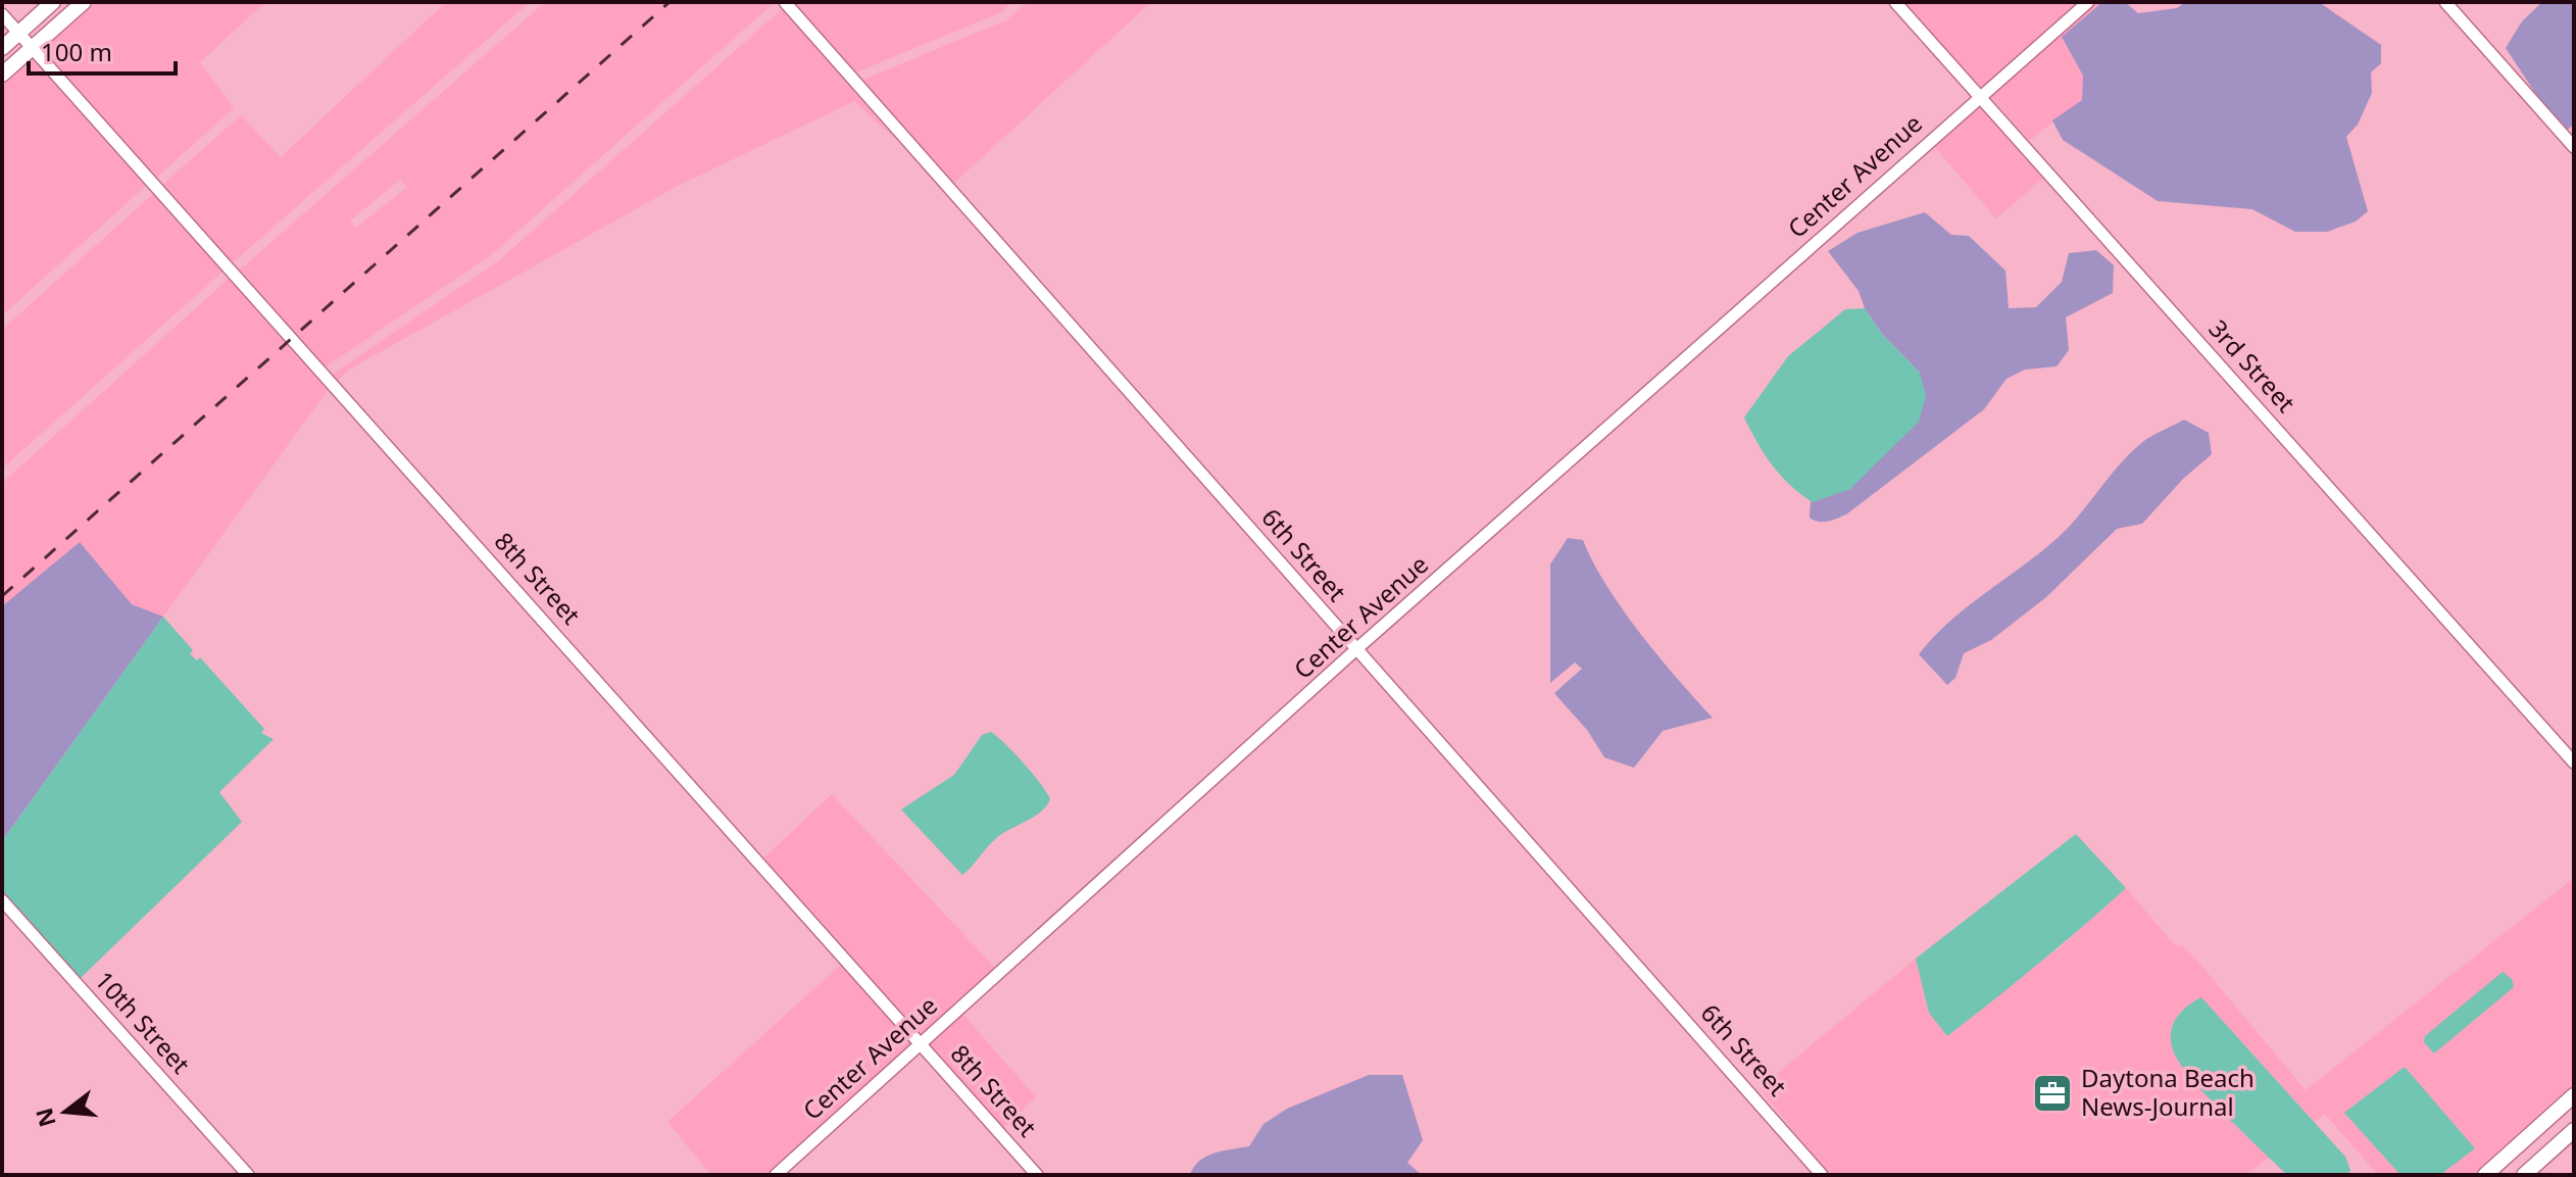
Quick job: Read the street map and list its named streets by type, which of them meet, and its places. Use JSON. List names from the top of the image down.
{
  "streets": {
    "street": [
      "Center Avenue",
      "3rd Street",
      "6th Street",
      "8th Street",
      "10th Street"
    ]
  },
  "crossings": [
    ["Center Avenue", "3rd Street"],
    ["Center Avenue", "6th Street"],
    ["Center Avenue", "8th Street"]
  ],
  "places": {
    "office": ["Daytona Beach News-Journal"]
  },
  "scale_bar": "100 m",
  "north": "left"
}
